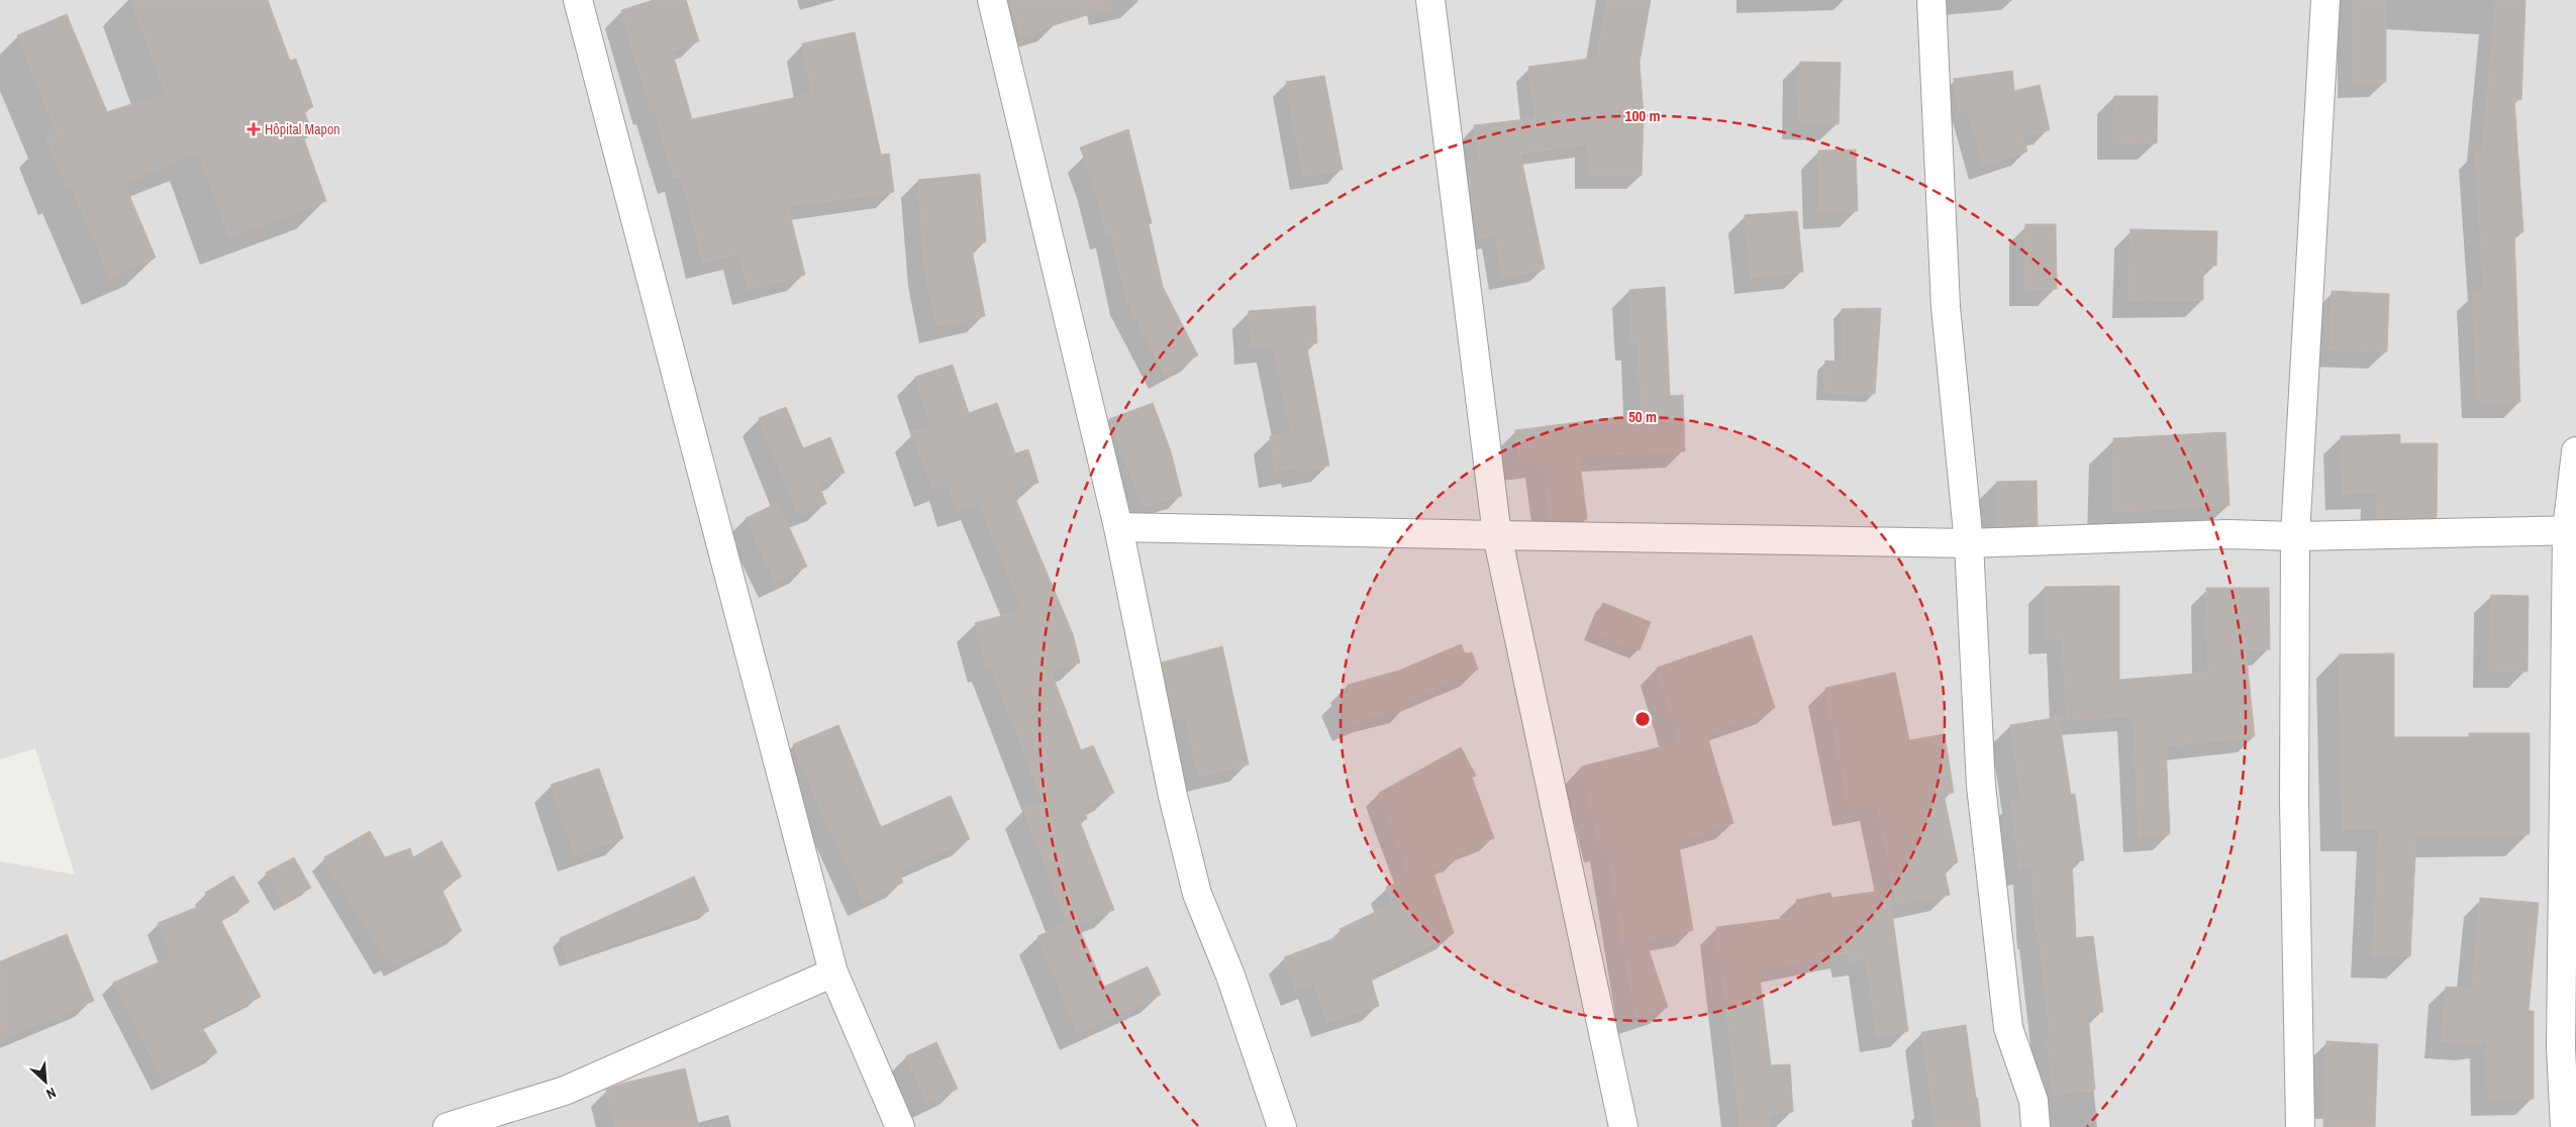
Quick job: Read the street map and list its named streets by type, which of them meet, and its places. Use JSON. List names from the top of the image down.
{
  "places": {
    "health": ["Hôpital Mapon"]
  },
  "north": "bottom right",
  "rings": ["100 m", "50 m"]
}
